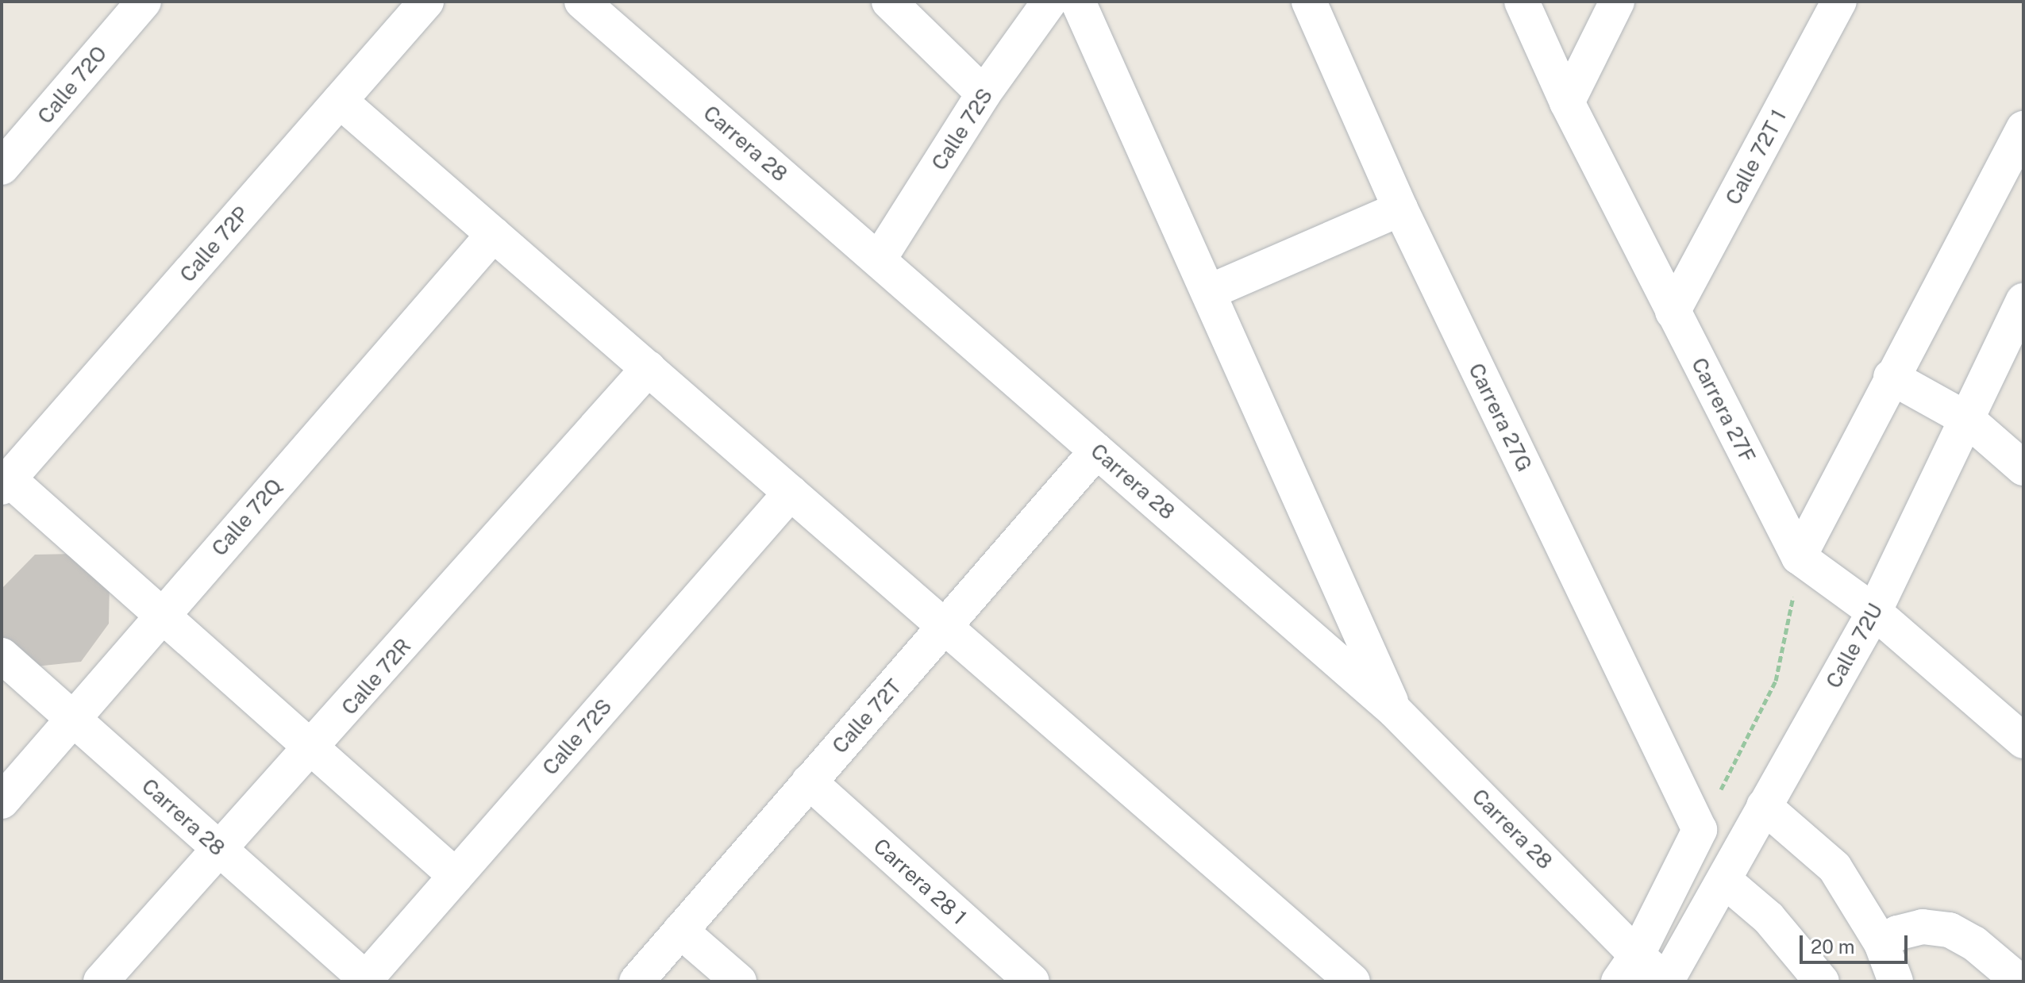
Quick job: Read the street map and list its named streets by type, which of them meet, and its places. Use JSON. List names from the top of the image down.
{
  "streets": {
    "street": [
      "Calle 72O",
      "Calle 72S",
      "Carrera 28",
      "Calle 72T 1",
      "Calle 72P",
      "Carrera 27F",
      "Carrera 27G",
      "Calle 72Q",
      "Calle 72U",
      "Calle 72R",
      "Calle 72T",
      "Carrera 28 1"
    ]
  },
  "crossings": [
    ["Calle 72S", "Carrera 28"],
    ["Carrera 28", "Calle 72Q"],
    ["Carrera 28", "Calle 72U"],
    ["Carrera 28", "Calle 72R"],
    ["Carrera 28", "Calle 72T"],
    ["Calle 72T 1", "Carrera 27F"],
    ["Carrera 27F", "Calle 72U"],
    ["Calle 72T", "Carrera 28 1"]
  ],
  "scale_bar": "20 m"
}
